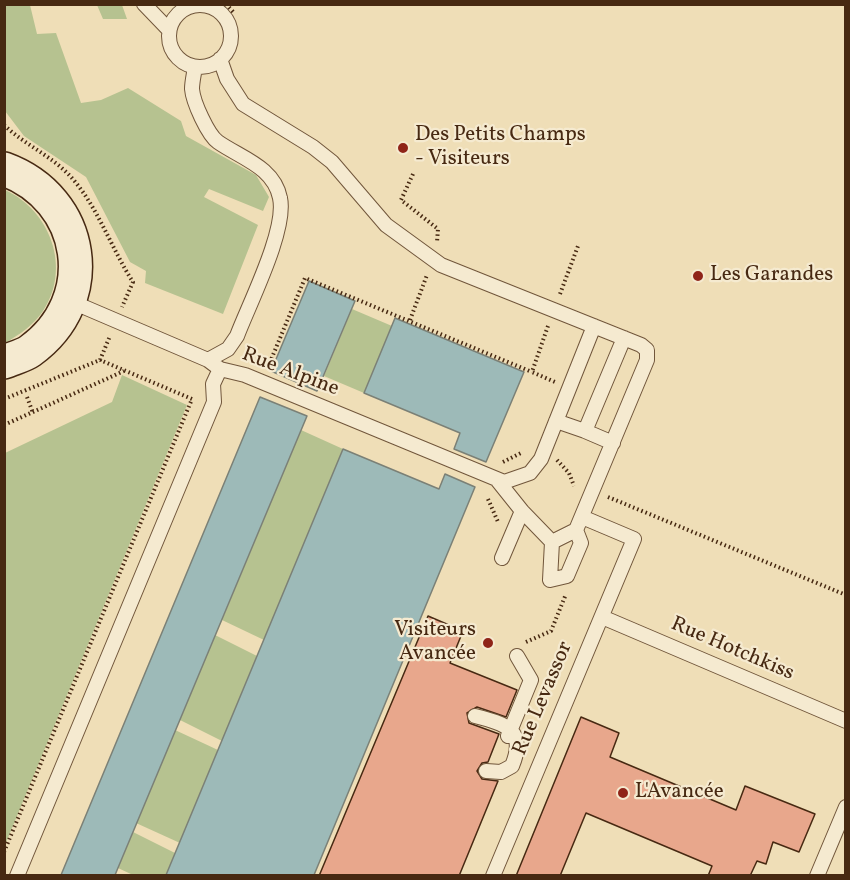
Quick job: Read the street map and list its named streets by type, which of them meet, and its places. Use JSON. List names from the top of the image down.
{
  "streets": {
    "lane": ["Rue Alpine", "Rue Hotchkiss", "Rue Levassor"]
  },
  "crossings": [
    ["Rue Hotchkiss", "Rue Levassor"]
  ],
  "places": [
    "Des Petits Champs - Visiteurs",
    "Les Garandes",
    "Visiteurs Avancée",
    "L'Avancée"
  ]
}
